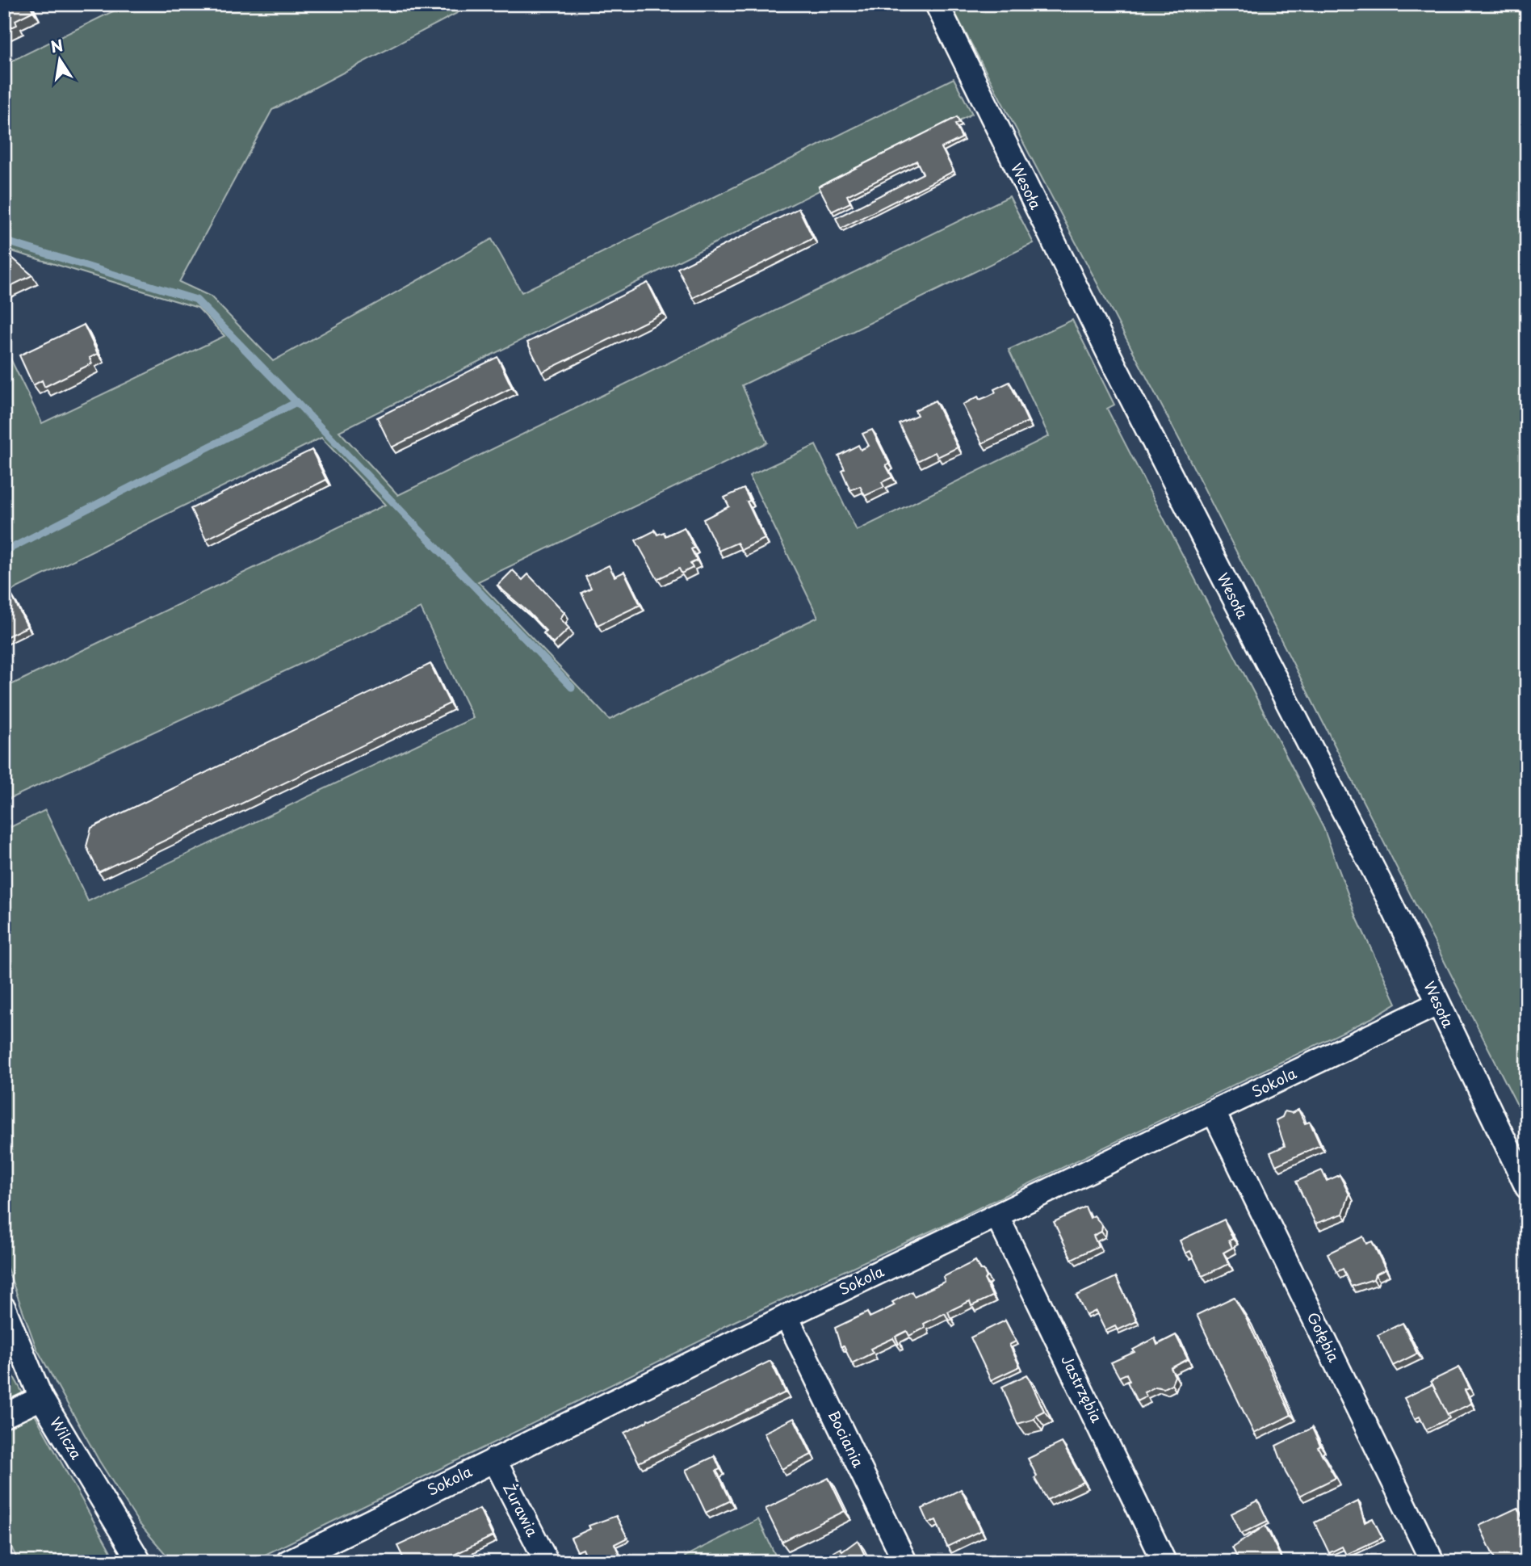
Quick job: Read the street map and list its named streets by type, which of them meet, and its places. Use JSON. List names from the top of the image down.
{
  "streets": {
    "street": [
      "Wesoła",
      "Sokola",
      "Gołębia",
      "Jastrzębia",
      "Wilcza",
      "Bociania",
      "Żurawia"
    ]
  },
  "crossings": [
    ["Wesoła", "Sokola"],
    ["Sokola", "Gołębia"],
    ["Sokola", "Jastrzębia"],
    ["Sokola", "Bociania"],
    ["Sokola", "Żurawia"]
  ],
  "north": "top"
}
